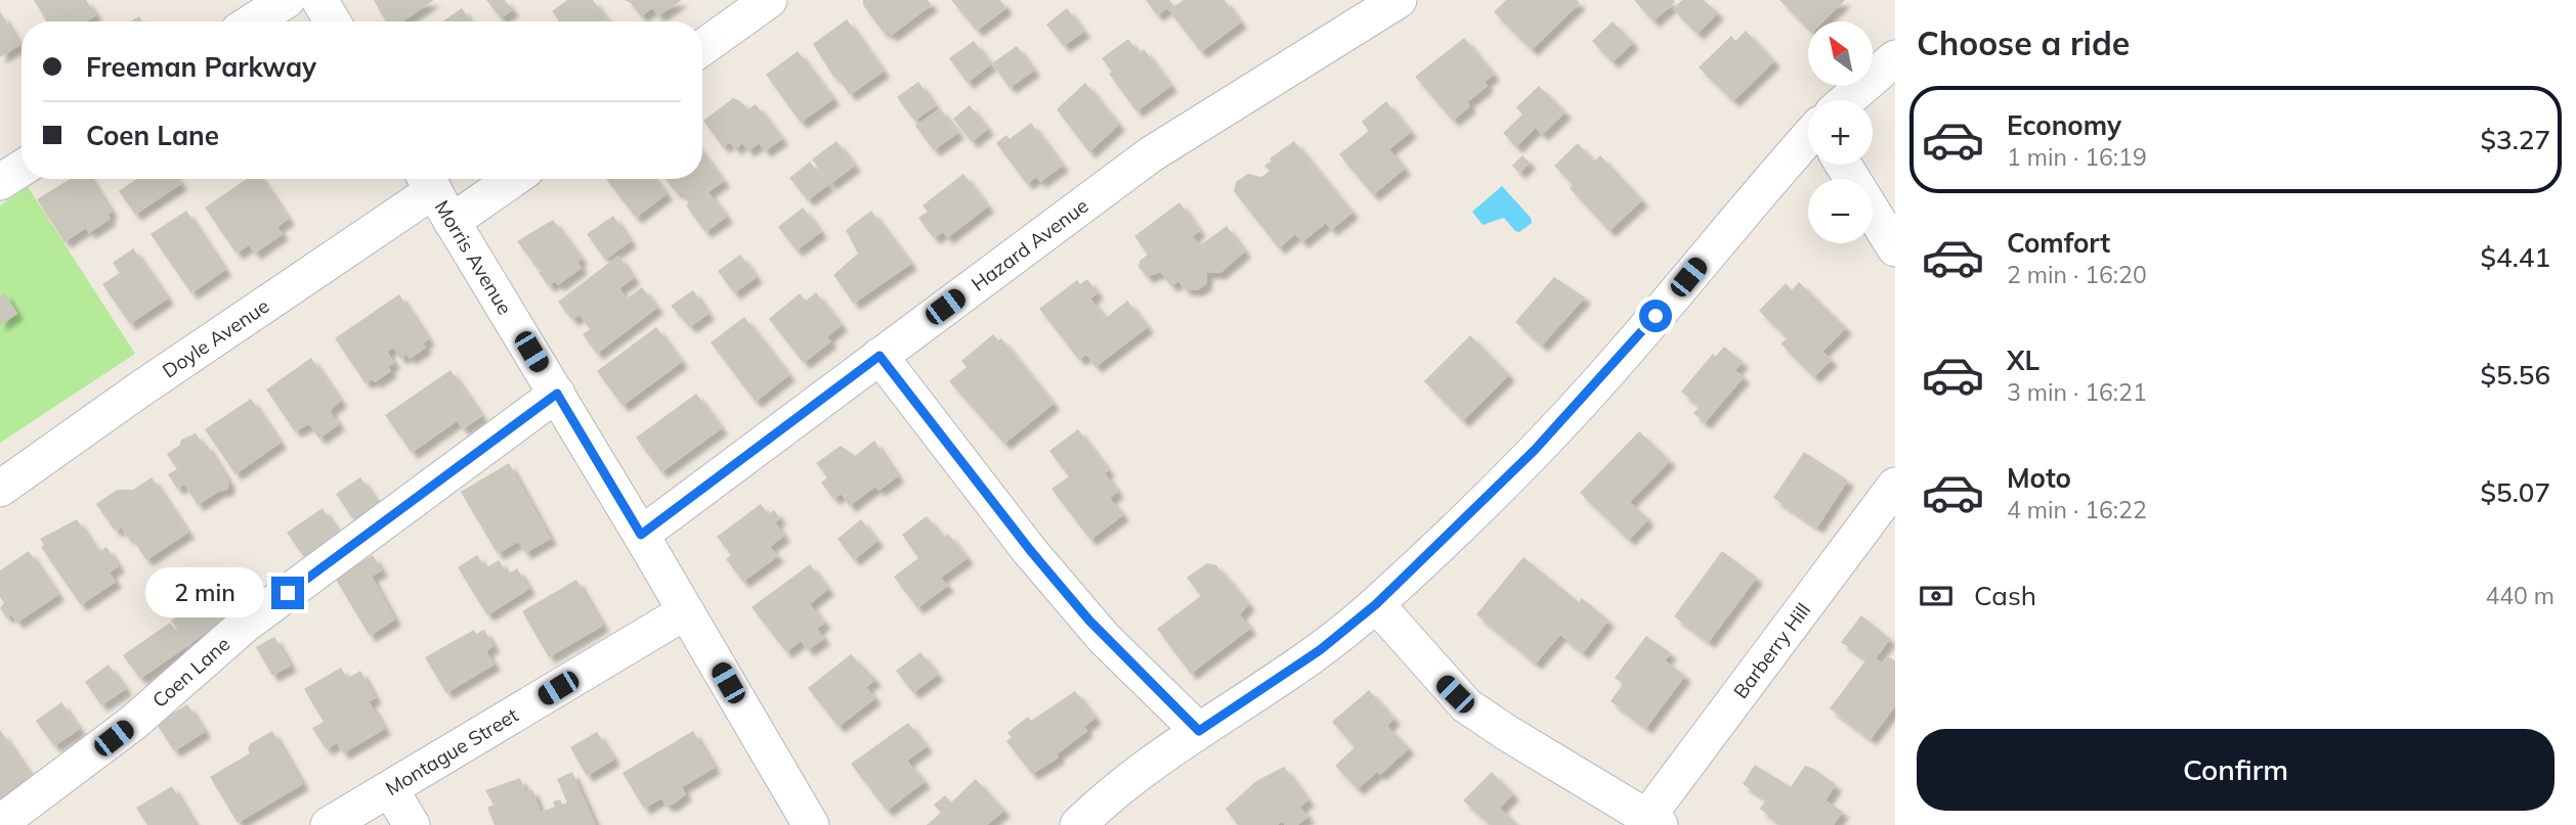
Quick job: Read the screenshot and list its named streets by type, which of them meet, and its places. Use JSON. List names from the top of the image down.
{
  "streets": {
    "street": [
      "Hazard Avenue",
      "Morris Avenue",
      "Doyle Avenue",
      "Barberry Hill",
      "Coen Lane",
      "Montague Street"
    ]
  },
  "crossings": [
    ["Hazard Avenue", "Morris Avenue"],
    ["Morris Avenue", "Doyle Avenue"],
    ["Morris Avenue", "Coen Lane"],
    ["Morris Avenue", "Montague Street"]
  ],
  "north": "top left",
  "page": {
    "heading": "Choose a ride",
    "map_buttons": ["+", "−"],
    "banner": ["Freeman Parkway", "Coen Lane"],
    "list": [
      {
        "name": "Economy",
        "note": "1 min · 16:19",
        "value": "$3.27"
      },
      {
        "name": "Comfort",
        "note": "2 min · 16:20",
        "value": "$4.41"
      },
      {
        "name": "XL",
        "note": "3 min · 16:21",
        "value": "$5.56"
      },
      {
        "name": "Moto",
        "note": "4 min · 16:22",
        "value": "$5.07"
      }
    ],
    "pay": ["Cash", "440 m"],
    "bubble": "2 min",
    "buttons": "Confirm"
  }
}
